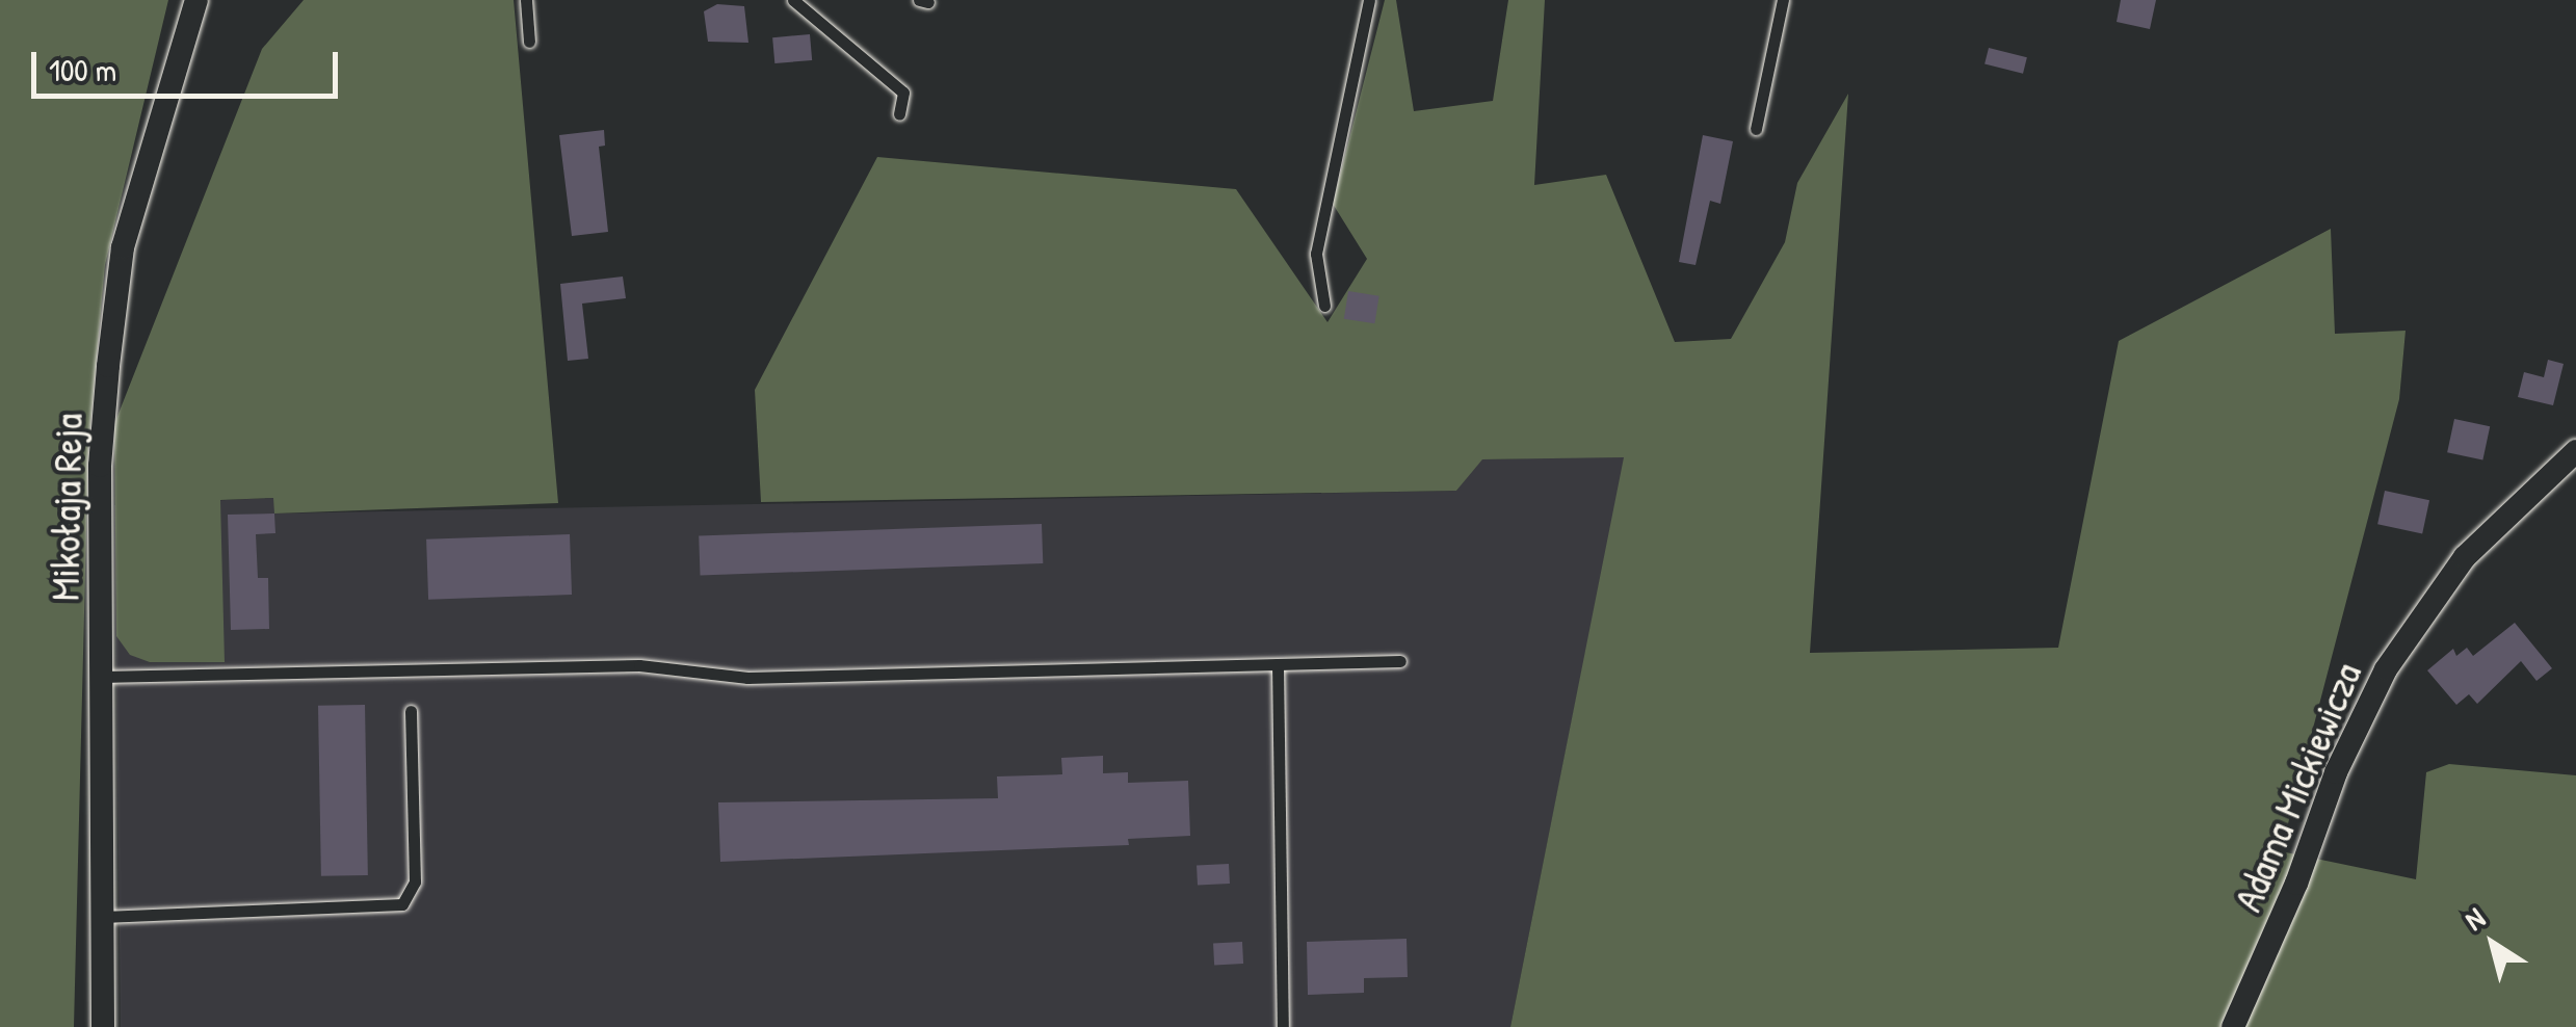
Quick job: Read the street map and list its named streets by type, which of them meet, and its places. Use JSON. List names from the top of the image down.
{
  "streets": {
    "street": ["Mikołaja Reja", "Adama Mickiewicza"]
  },
  "scale_bar": "100 m",
  "north": "top left"
}
